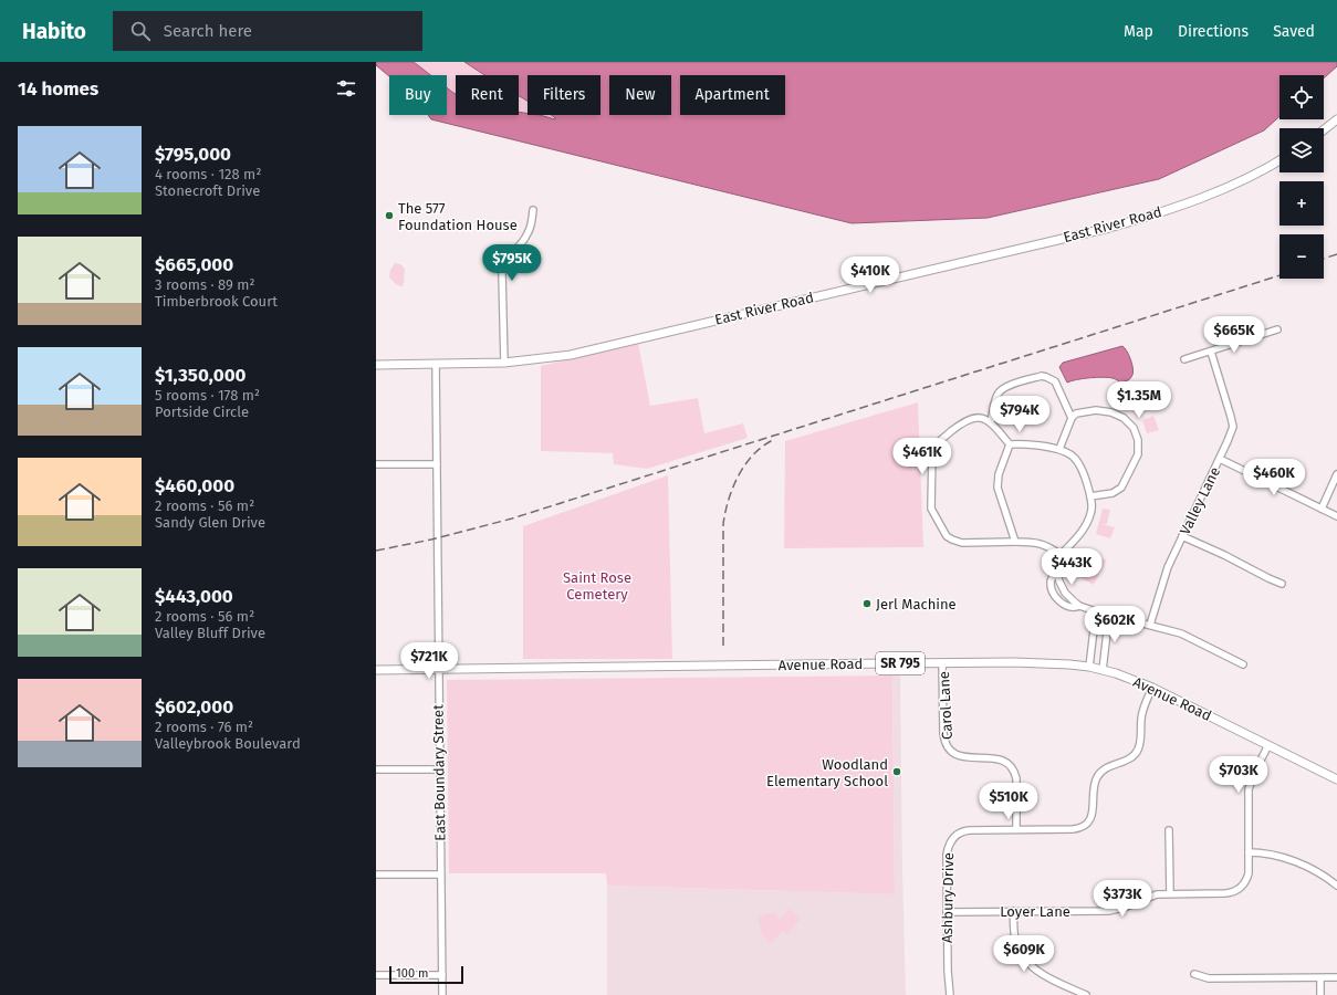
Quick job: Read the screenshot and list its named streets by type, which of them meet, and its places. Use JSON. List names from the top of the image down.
{
  "streets": {
    "main road": ["East River Road", "SR 795", "Avenue Road"],
    "street": [
      "Valley Lane",
      "Carol Lane",
      "East Boundary Street",
      "Ashbury Drive",
      "Loyer Lane"
    ]
  },
  "crossings": [
    ["East River Road", "East Boundary Street"],
    ["SR 795", "Avenue Road"],
    ["SR 795", "East Boundary Street"],
    ["Avenue Road", "Carol Lane"],
    ["Avenue Road", "East Boundary Street"],
    ["Avenue Road", "Ashbury Drive"],
    ["Avenue Road", "Loyer Lane"],
    ["Carol Lane", "Ashbury Drive"],
    ["Ashbury Drive", "Loyer Lane"]
  ],
  "parks": ["Saint Rose Cemetery"],
  "places": ["The 577 Foundation House", "Jerl Machine", "Woodland Elementary School"],
  "scale_bar": "100 m",
  "page": {
    "header": "Habito",
    "search": "Search here",
    "nav": ["Map", "Directions", "Saved"],
    "heading": "14 homes",
    "map_buttons": ["+", "−"],
    "chip": [
      "Buy",
      "Rent",
      "Filters",
      "New",
      "Apartment"
    ],
    "list": [
      {
        "name": "$795,000",
        "note": "4 rooms · 128 m² · Stonecroft Drive"
      },
      {
        "name": "$665,000",
        "note": "3 rooms · 89 m² · Timberbrook Court"
      },
      {
        "name": "$1,350,000",
        "note": "5 rooms · 178 m² · Portside Circle"
      },
      {
        "name": "$460,000",
        "note": "2 rooms · 56 m² · Sandy Glen Drive"
      },
      {
        "name": "$443,000",
        "note": "2 rooms · 56 m² · Valley Bluff Drive"
      },
      {
        "name": "$602,000",
        "note": "2 rooms · 76 m² · Valleybrook Boulevard"
      }
    ],
    "price": [
      "$795K",
      "$410K",
      "$665K",
      "$1.35M",
      "$794K",
      "$461K",
      "$460K",
      "$443K",
      "$602K",
      "$721K",
      "$703K",
      "$510K",
      "$373K",
      "$609K"
    ],
    "scale": "100 m"
  }
}
